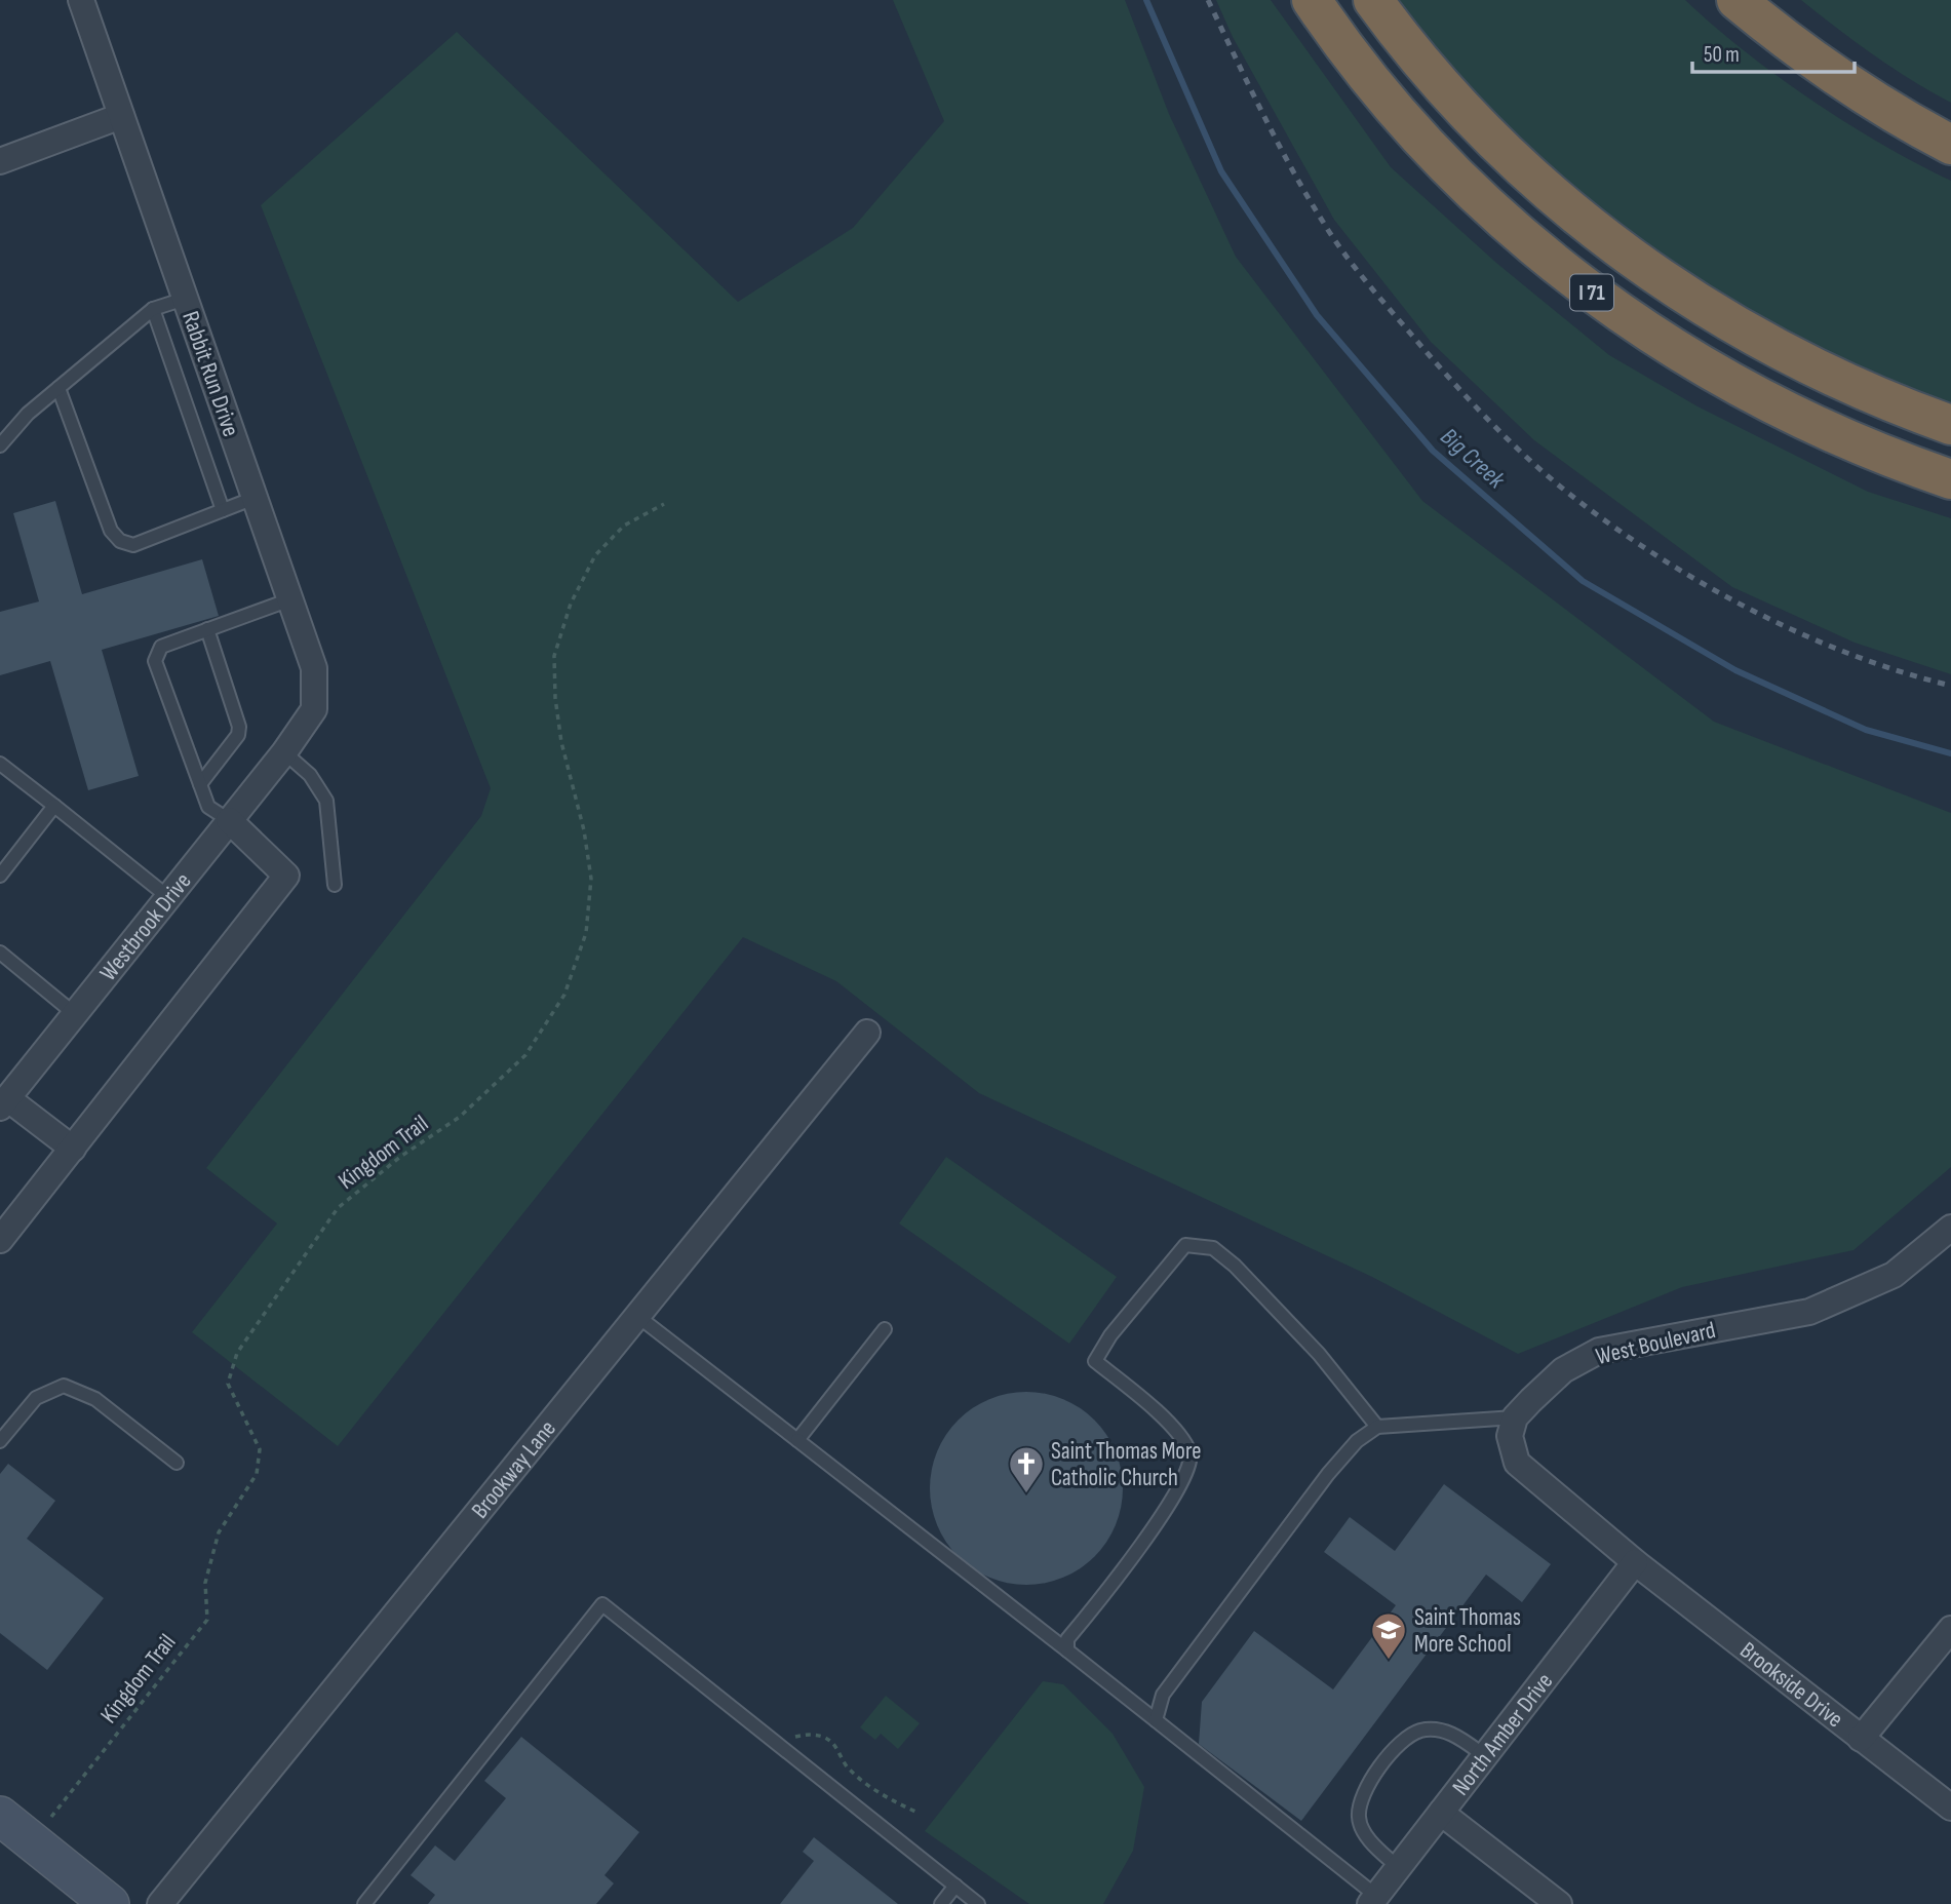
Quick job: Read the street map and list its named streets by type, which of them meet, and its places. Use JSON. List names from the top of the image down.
{
  "streets": {
    "highway": ["I 71"],
    "street": [
      "Rabbit Run Drive",
      "Westbrook Drive",
      "West Boulevard",
      "Brookway Lane",
      "Brookside Drive",
      "North Amber Drive"
    ],
    "path": ["Kingdom Trail"]
  },
  "crossings": [
    ["Rabbit Run Drive", "Westbrook Drive"],
    ["Brookside Drive", "North Amber Drive"]
  ],
  "water": ["Big Creek"],
  "places": {
    "church": ["Saint Thomas More Catholic Church"],
    "school or university": ["Saint Thomas More School"]
  },
  "scale_bar": "50 m"
}
